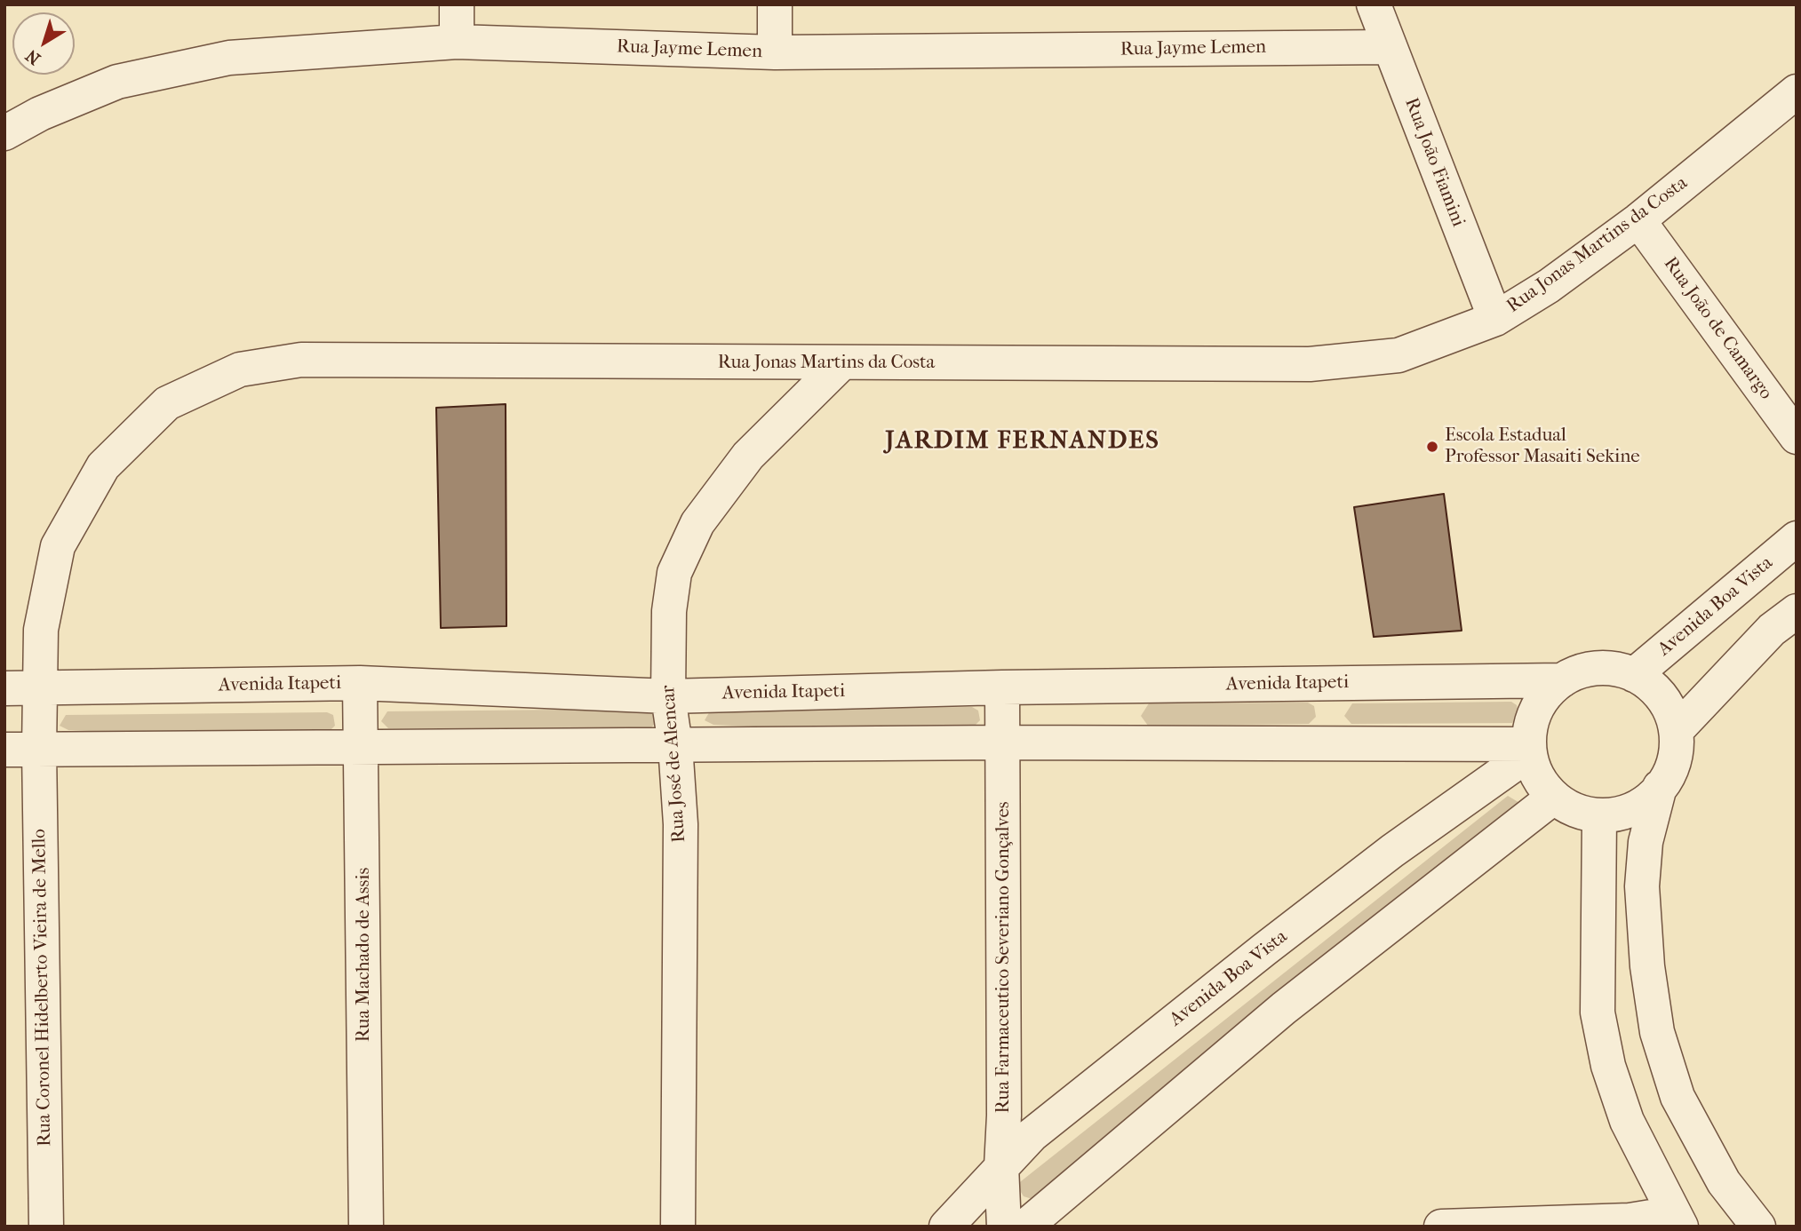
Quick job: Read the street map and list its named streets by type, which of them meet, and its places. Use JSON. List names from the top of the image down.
{
  "streets": {
    "street": [
      "Rua Jayme Lemen",
      "Rua João Fiamini",
      "Rua Jonas Martins da Costa",
      "Rua João de Camargo",
      "Avenida Boa Vista",
      "Avenida Itapeti",
      "Rua José de Alencar",
      "Rua Machado de Assis",
      "Rua Farmaceutico Severiano Gonçalves",
      "Rua Coronel Hidelberto Vieira de Mello"
    ]
  },
  "crossings": [
    ["Rua Jayme Lemen", "Rua João Fiamini"],
    ["Rua João Fiamini", "Rua Jonas Martins da Costa"],
    ["Rua Jonas Martins da Costa", "Rua João de Camargo"],
    ["Rua Jonas Martins da Costa", "Avenida Itapeti"],
    ["Rua Jonas Martins da Costa", "Rua José de Alencar"],
    ["Rua Jonas Martins da Costa", "Rua Coronel Hidelberto Vieira de Mello"],
    ["Avenida Boa Vista", "Avenida Itapeti"],
    ["Avenida Boa Vista", "Rua Farmaceutico Severiano Gonçalves"],
    ["Avenida Itapeti", "Rua José de Alencar"],
    ["Avenida Itapeti", "Rua Machado de Assis"],
    ["Avenida Itapeti", "Rua Farmaceutico Severiano Gonçalves"]
  ],
  "districts": ["JARDIM FERNANDES"],
  "places": ["Escola Estadual Professor Masaiti Sekine"],
  "north": "bottom left"
}
